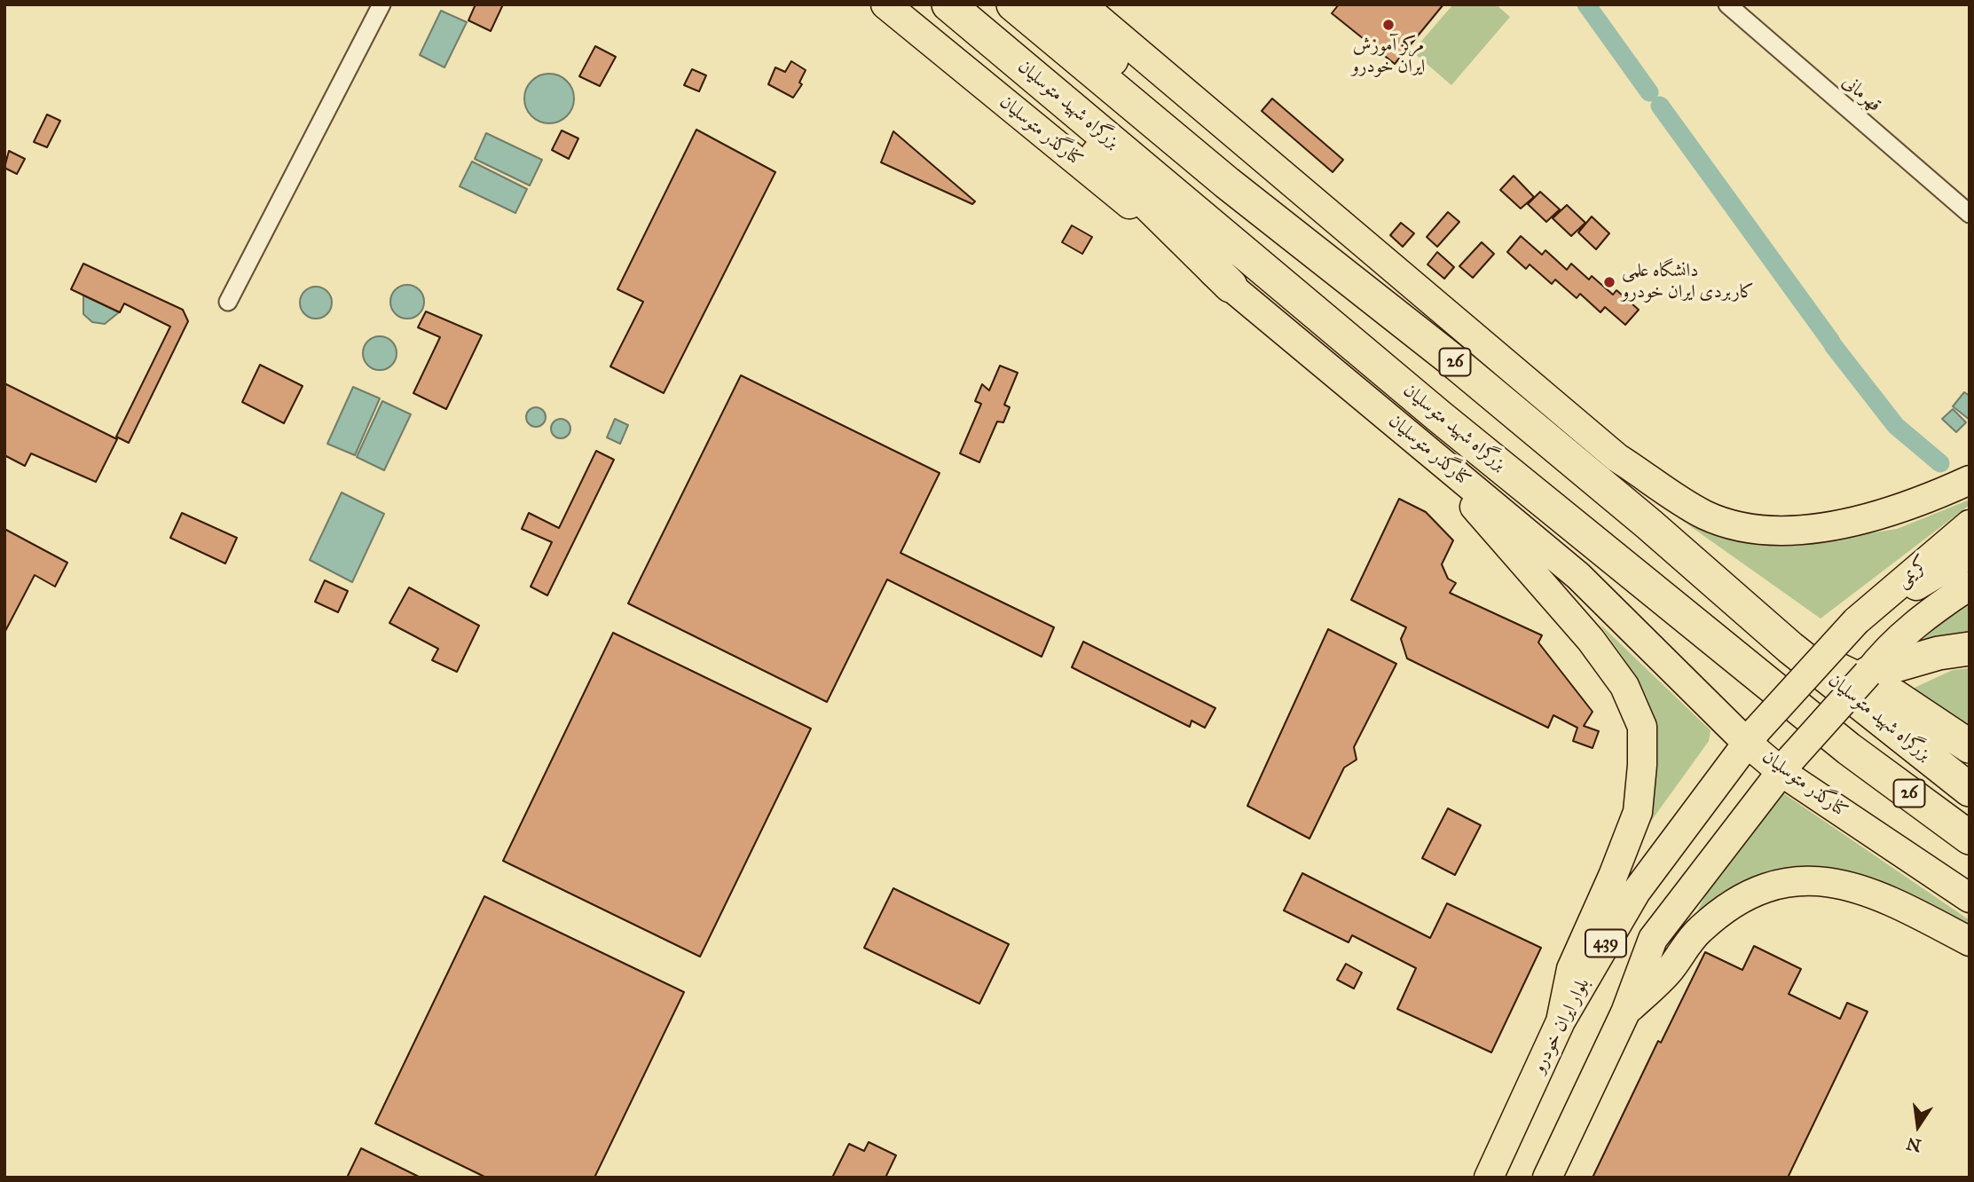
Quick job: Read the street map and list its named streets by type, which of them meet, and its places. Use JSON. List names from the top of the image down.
{
  "streets": {
    "highway": ["بزرگراه شهید متوسلیان", "26"],
    "main road": [
      "کنارگذر متوسلیان",
      "کریمی",
      "439",
      "بلوار ایران خودرو"
    ],
    "street": ["قهرمانی"]
  },
  "crossings": [
    ["کنارگذر متوسلیان", "439"],
    ["کنارگذر متوسلیان", "بلوار ایران خودرو"],
    ["کریمی", "439"],
    ["439", "بلوار ایران خودرو"]
  ],
  "places": ["مرکز آموزش ایران خودرو", "دانشگاه علمی کاربردی ایران خودرو"],
  "north": "bottom"
}
